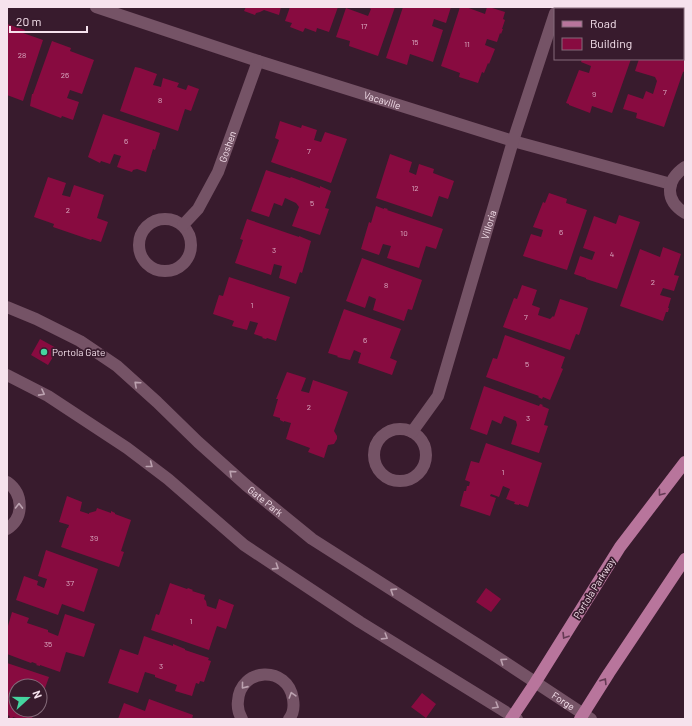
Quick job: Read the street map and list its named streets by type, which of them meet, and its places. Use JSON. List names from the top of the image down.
{
  "streets": {
    "main road": ["Portola Parkway"],
    "street": [
      "Vacaville",
      "Goshen",
      "Villoria",
      "Gate Park",
      "Forge"
    ]
  },
  "crossings": [
    ["Vacaville", "Goshen"],
    ["Vacaville", "Villoria"],
    ["Gate Park", "Portola Parkway"],
    ["Gate Park", "Forge"],
    ["Portola Parkway", "Forge"]
  ],
  "places": ["Portola Gate"],
  "house_numbers": [
    "17",
    "15",
    "11",
    "28",
    "26",
    "7",
    "9",
    "8",
    "6",
    "7",
    "12",
    "5",
    "2",
    "6",
    "10",
    "3",
    "4",
    "2",
    "8",
    "1",
    "7",
    "6",
    "5",
    "2",
    "3",
    "1",
    "39",
    "37",
    "1",
    "35",
    "3"
  ],
  "legend": ["Road", "Building"],
  "scale_bar": "20 m",
  "north": "right"
}
